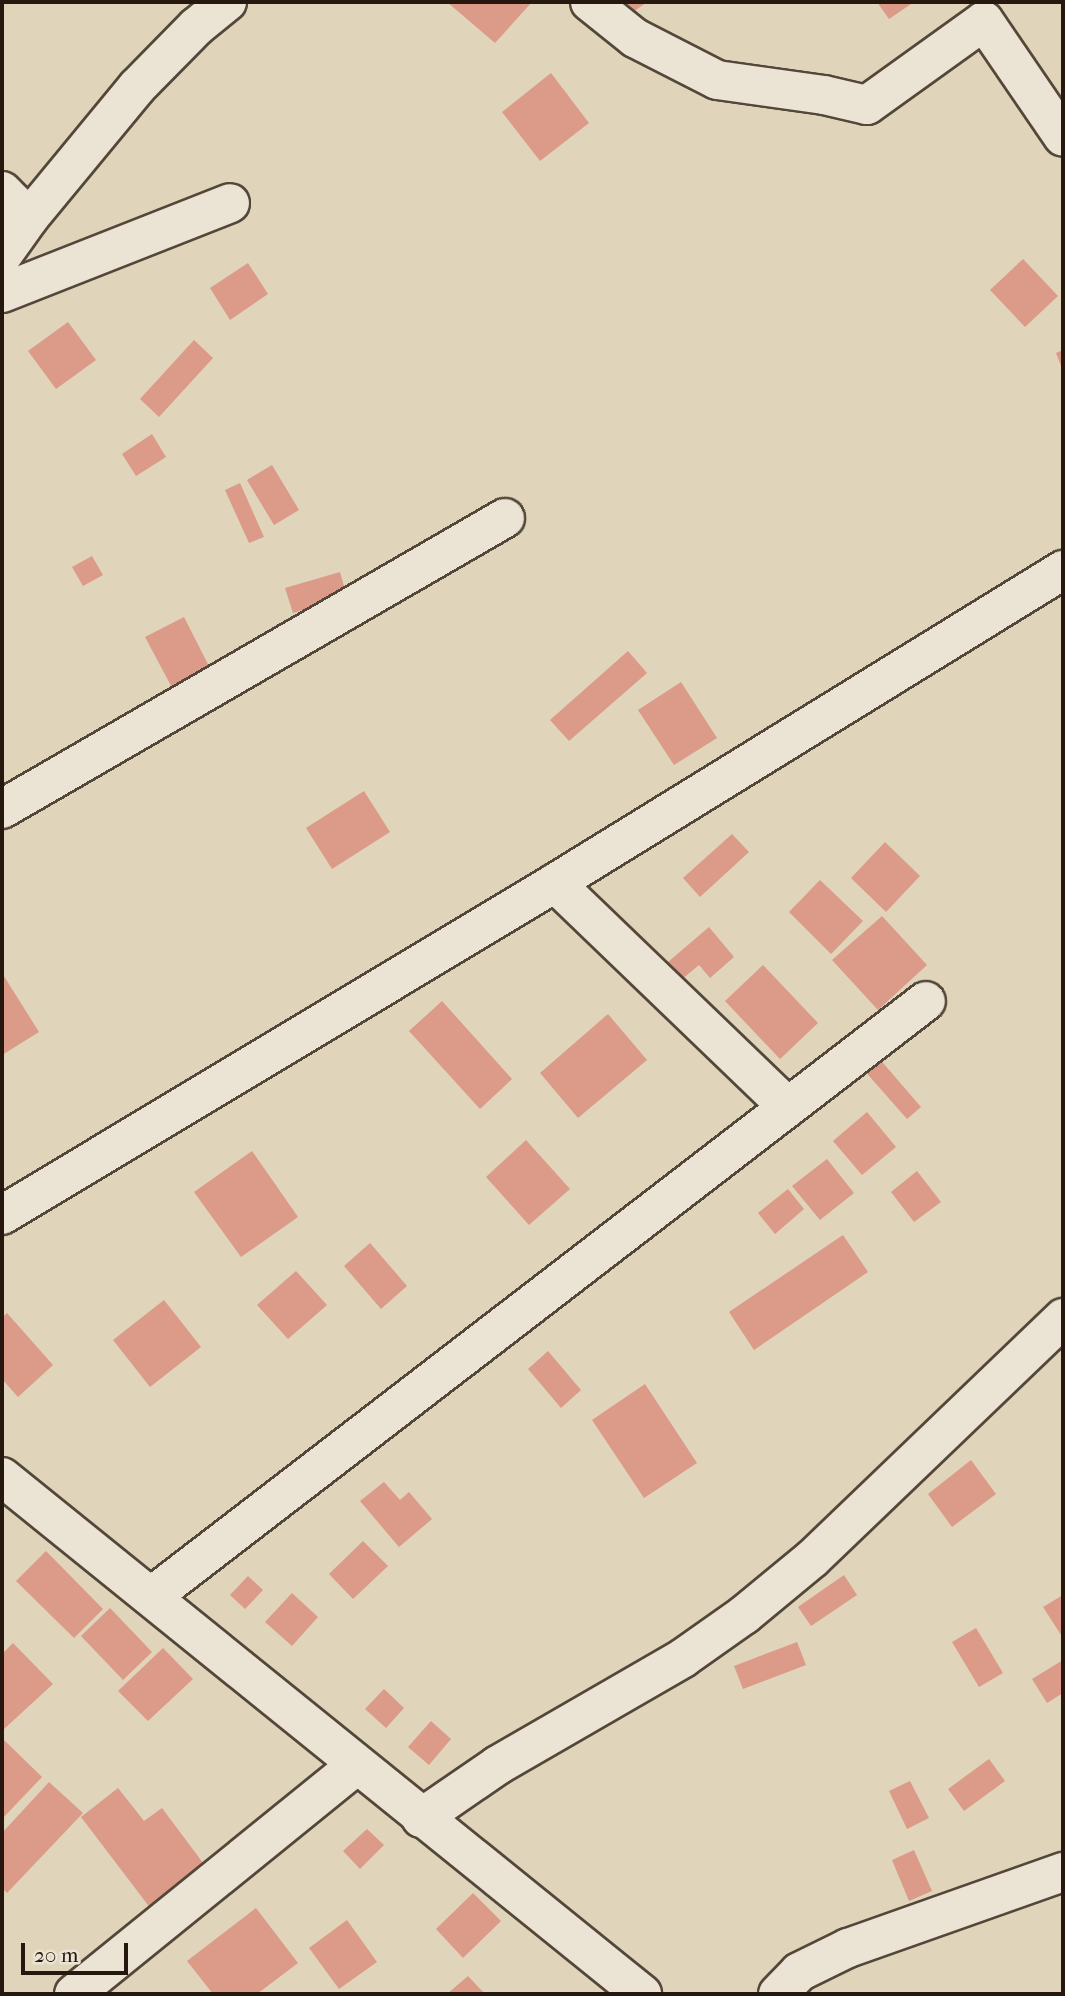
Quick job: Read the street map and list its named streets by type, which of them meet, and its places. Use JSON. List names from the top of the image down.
{
  "scale_bar": "20 m"
}
